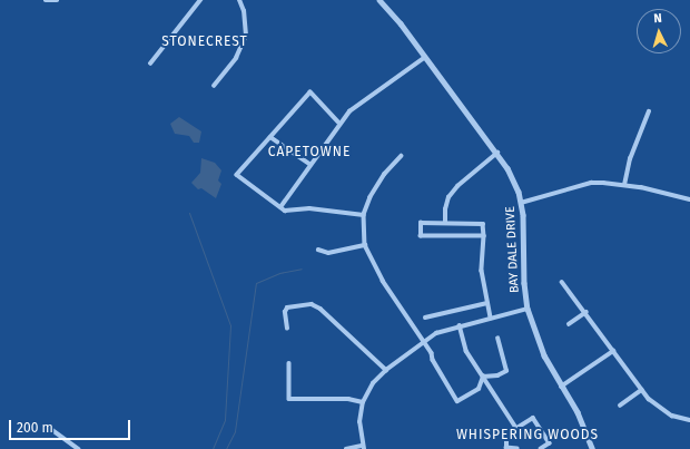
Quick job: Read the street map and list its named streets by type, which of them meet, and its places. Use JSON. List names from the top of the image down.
{
  "streets": {
    "street": ["BAY DALE DRIVE"]
  },
  "districts": ["STONECREST", "CAPETOWNE", "WHISPERING WOODS"],
  "scale_bar": "200 m",
  "north": "top"
}
